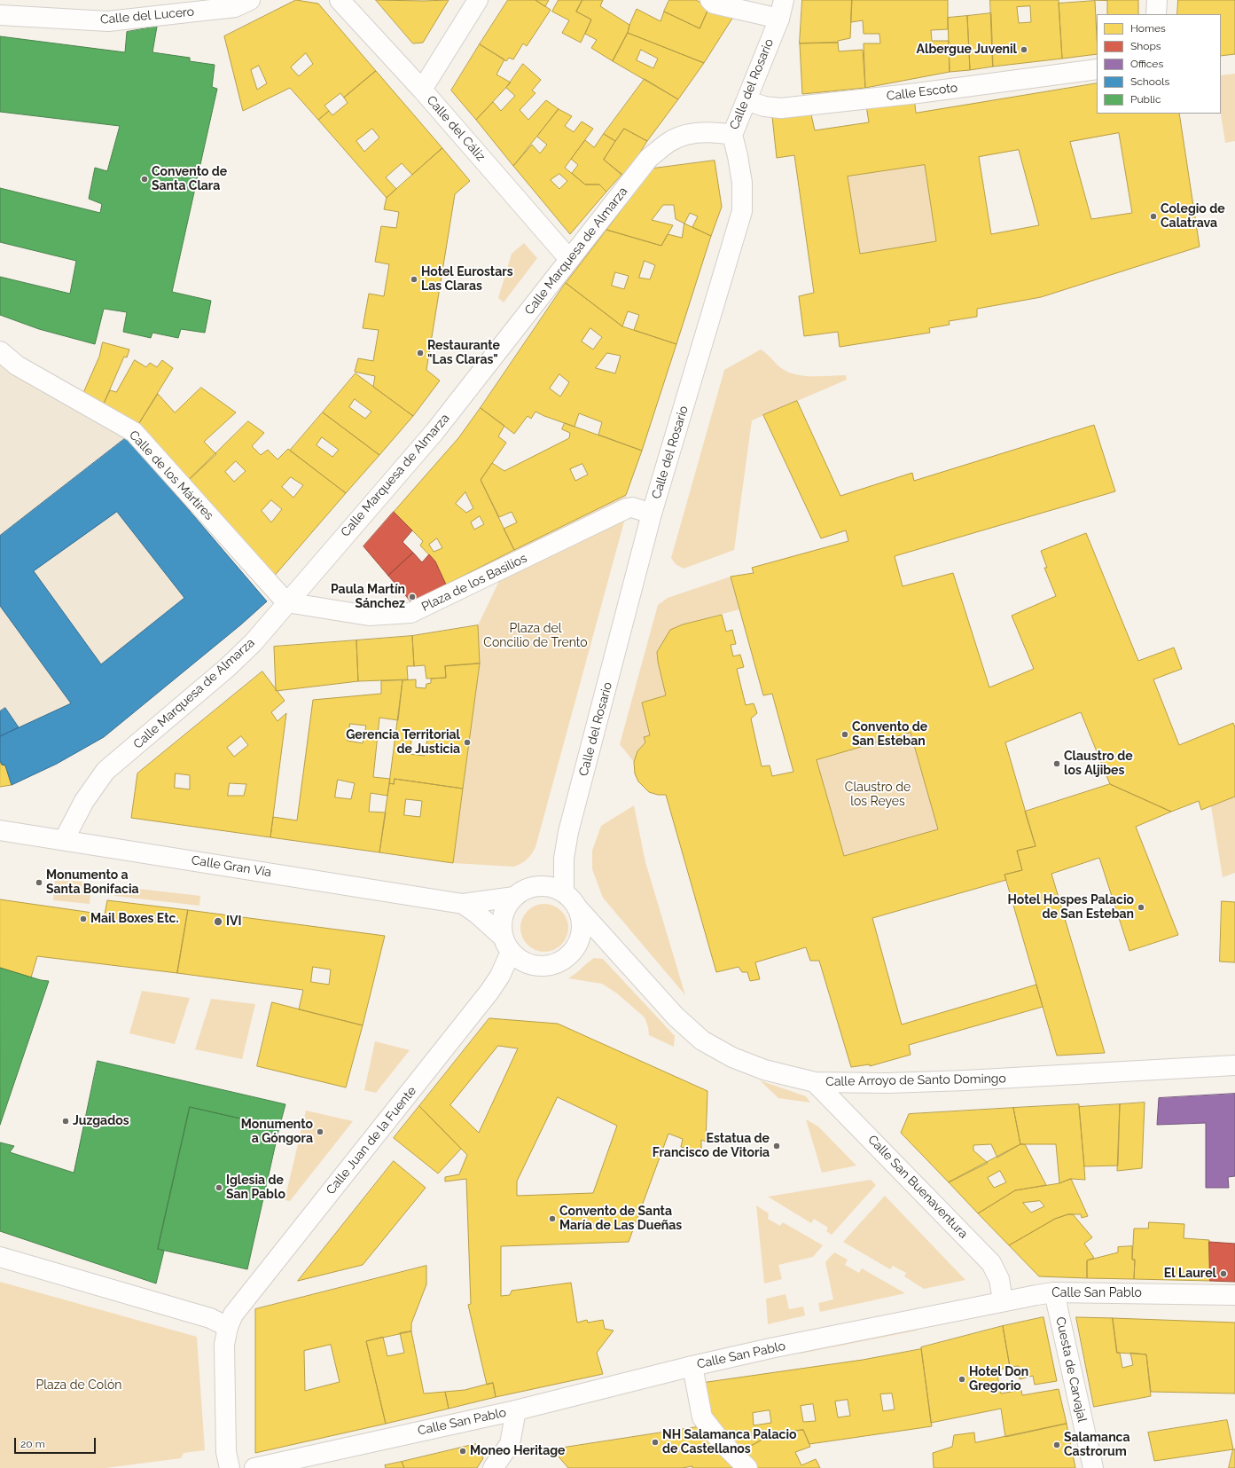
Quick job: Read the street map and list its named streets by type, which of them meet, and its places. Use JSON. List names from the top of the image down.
{
  "streets": {
    "street": [
      "Calle del Lucero",
      "Calle del Rosario",
      "Calle Escoto",
      "Calle del Cáliz",
      "Calle Marquesa de Almarza",
      "Calle de los Mártires",
      "Plaza de los Basilios",
      "Calle Gran Vía",
      "Calle Arroyo de Santo Domingo",
      "Calle Juan de la Fuente",
      "Calle San Buenaventura",
      "Calle San Pablo",
      "Cuesta de Carvajal"
    ]
  },
  "crossings": [
    ["Calle del Rosario", "Calle Escoto"],
    ["Calle del Rosario", "Calle Marquesa de Almarza"],
    ["Calle del Rosario", "Plaza de los Basilios"],
    ["Calle del Rosario", "Calle Gran Vía"],
    ["Calle del Rosario", "Calle Arroyo de Santo Domingo"],
    ["Calle del Rosario", "Calle Juan de la Fuente"],
    ["Calle del Cáliz", "Calle Marquesa de Almarza"],
    ["Calle Marquesa de Almarza", "Calle de los Mártires"],
    ["Calle Marquesa de Almarza", "Plaza de los Basilios"],
    ["Calle Marquesa de Almarza", "Calle Gran Vía"],
    ["Calle de los Mártires", "Plaza de los Basilios"],
    ["Calle Gran Vía", "Calle Arroyo de Santo Domingo"],
    ["Calle Gran Vía", "Calle Juan de la Fuente"],
    ["Calle Arroyo de Santo Domingo", "Calle Juan de la Fuente"],
    ["Calle Arroyo de Santo Domingo", "Calle San Buenaventura"],
    ["Calle San Buenaventura", "Calle San Pablo"],
    ["Calle San Pablo", "Cuesta de Carvajal"]
  ],
  "parks": ["Plaza del Concilio de Trento", "Claustro de los Reyes", "Plaza de Colón"],
  "places": [
    "Albergue Juvenil",
    "Convento de Santa Clara",
    "Colegio de Calatrava",
    "Hotel Eurostars Las Claras",
    "Restaurante \"Las Claras\"",
    "Paula Martín Sánchez",
    "Convento de San Esteban",
    "Gerencia Territorial de Justicia",
    "Claustro de los Aljibes",
    "Monumento a Santa Bonifacia",
    "Hotel Hospes Palacio de San Esteban",
    "Mail Boxes Etc.",
    "IVI",
    "Juzgados",
    "Monumento a Góngora",
    "Estatua de Francisco de Vitoria",
    "Iglesia de San Pablo",
    "Convento de Santa María de Las Dueñas",
    "El Laurel",
    "Hotel Don Gregorio",
    "NH Salamanca Palacio de Castellanos",
    "Salamanca Castrorum",
    "Moneo Heritage"
  ],
  "legend": [
    "Homes",
    "Shops",
    "Offices",
    "Schools",
    "Public"
  ],
  "scale_bar": "20 m"
}
